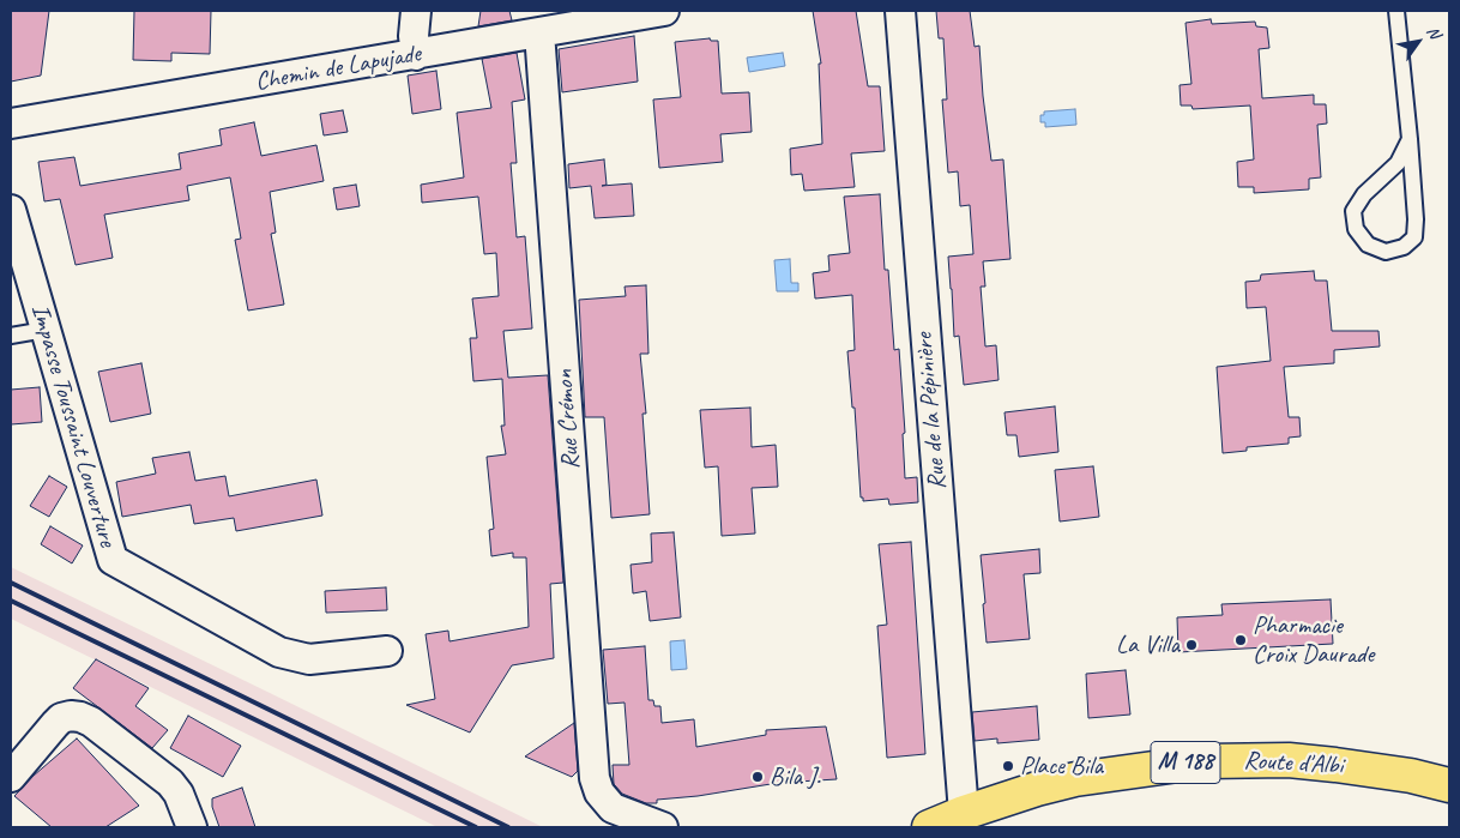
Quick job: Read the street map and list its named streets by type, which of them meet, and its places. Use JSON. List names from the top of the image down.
{
  "streets": {
    "main road": ["M 188", "Route d'Albi"],
    "street": [
      "Chemin de Lapujade",
      "Rue de la Pépinière",
      "Rue Crémon",
      "Impasse Toussaint Louverture"
    ]
  },
  "crossings": [
    ["Chemin de Lapujade", "Rue Crémon"],
    ["Rue de la Pépinière", "Route d'Albi"]
  ],
  "places": [
    "Pharmacie Croix Daurade",
    "La Villa",
    "Place Bila",
    "Bila J."
  ],
  "north": "top right"
}
